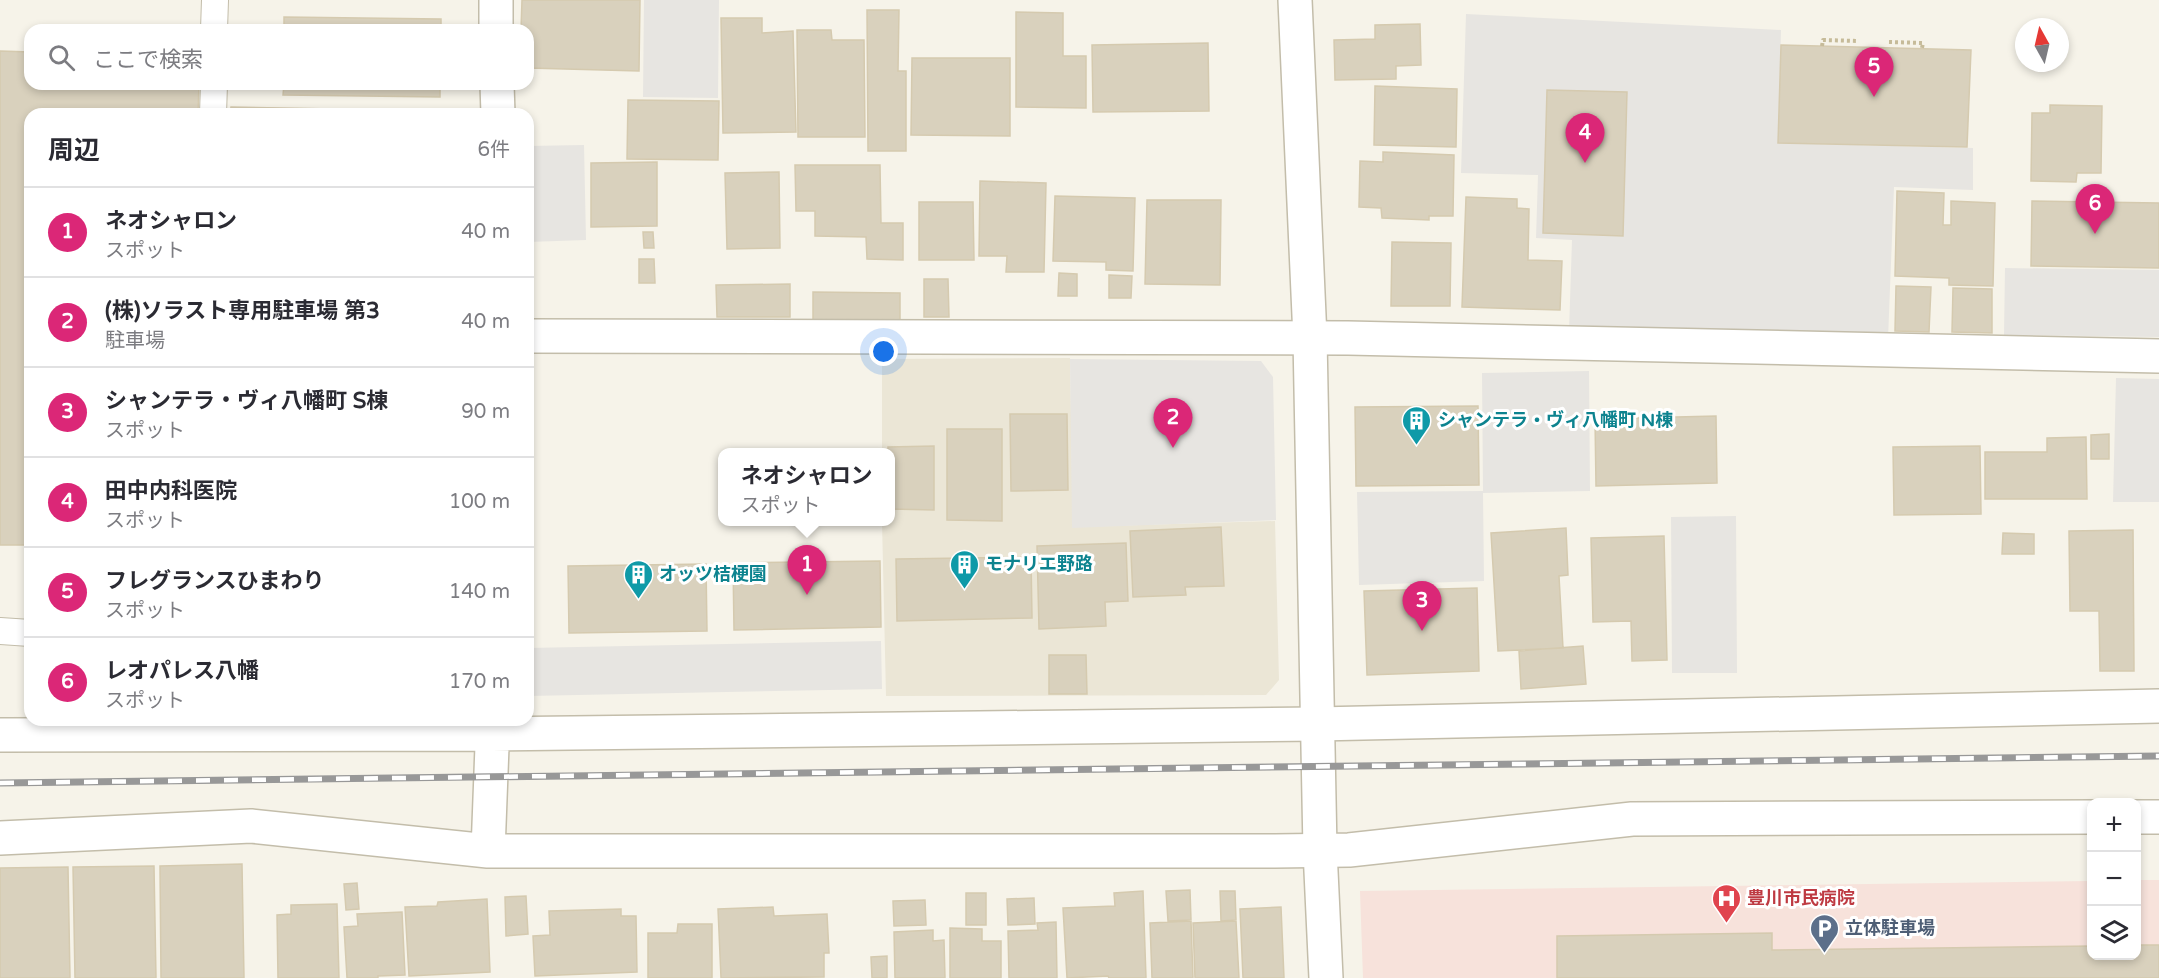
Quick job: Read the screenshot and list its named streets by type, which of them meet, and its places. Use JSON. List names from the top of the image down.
{
  "places": {
    "building": ["シャンテラ・ヴィ八幡町 N棟", "モナリエ野路", "オッツ桔梗園"],
    "hospital": ["豊川市民病院"],
    "parking": ["立体駐車場"]
  },
  "north": "top",
  "page": {
    "search": "ここで検索",
    "pins": [
      "5",
      "4",
      "6",
      "2",
      "1",
      "3"
    ],
    "heading": ["周辺", "6件"],
    "list": [
      {
        "mark": "1",
        "name": "ネオシャロン",
        "note": "スポット",
        "value": "40 m"
      },
      {
        "mark": "2",
        "name": "(株)ソラスト専用駐車場 第3",
        "note": "駐車場",
        "value": "40 m"
      },
      {
        "mark": "3",
        "name": "シャンテラ・ヴィ八幡町 S棟",
        "note": "スポット",
        "value": "90 m"
      },
      {
        "mark": "4",
        "name": "田中内科医院",
        "note": "スポット",
        "value": "100 m"
      },
      {
        "mark": "5",
        "name": "フレグランスひまわり",
        "note": "スポット",
        "value": "140 m"
      },
      {
        "mark": "6",
        "name": "レオパレス八幡",
        "note": "スポット",
        "value": "170 m"
      }
    ],
    "popup": ["ネオシャロン", "スポット"],
    "map_buttons": ["+", "−"]
  }
}
